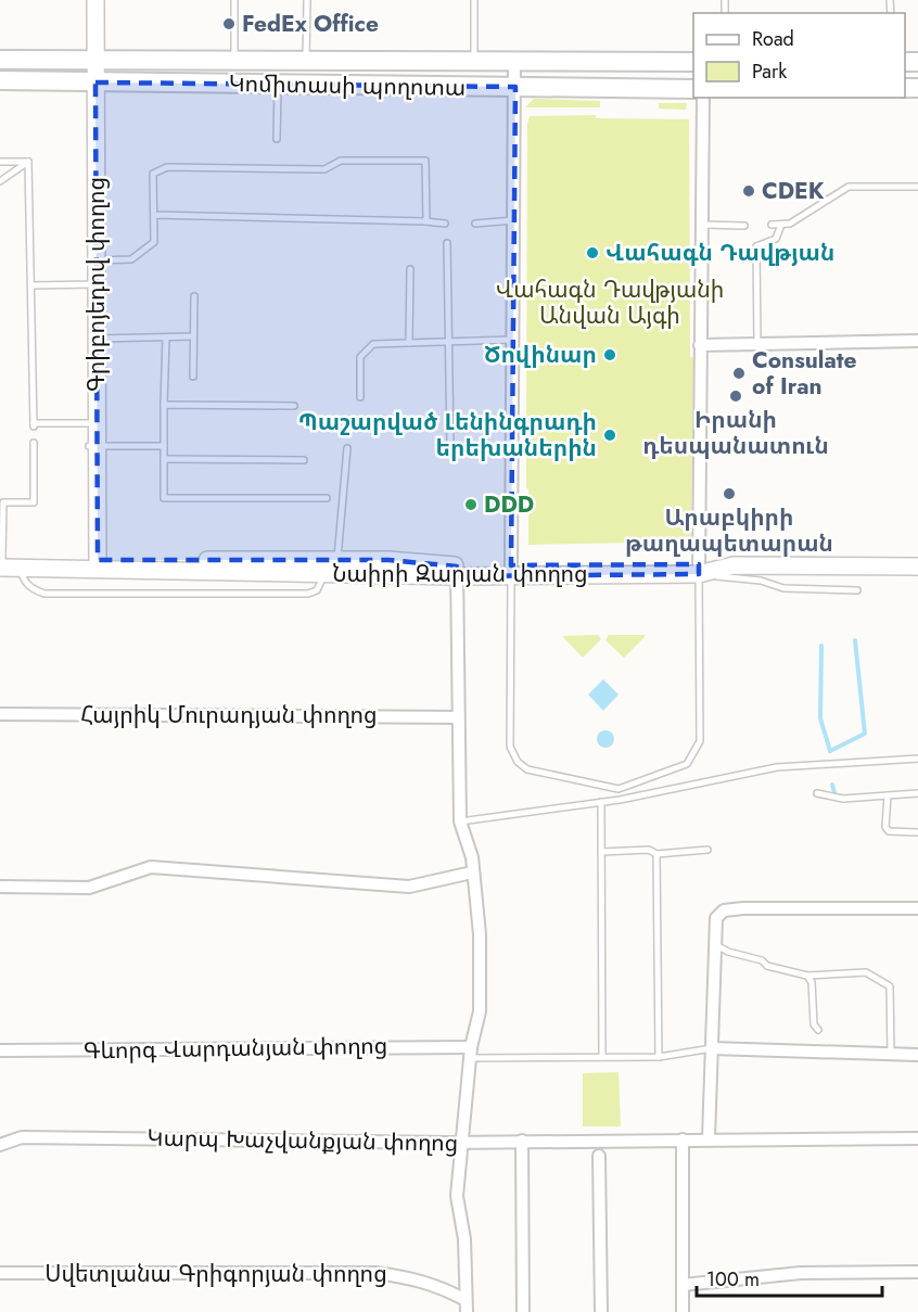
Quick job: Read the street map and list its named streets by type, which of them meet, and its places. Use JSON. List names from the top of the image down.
{
  "streets": {
    "main road": ["Կոմիտասի պողոտա", "Գրիբոյեդով փողոց", "Նաիրի Զարյան փողոց"],
    "street": [
      "Հայրիկ Մուրադյան փողոց",
      "Գևորգ Վարդանյան փողոց",
      "Կարպ Խաչվանքյան փողոց",
      "Սվետլանա Գրիգորյան փողոց"
    ]
  },
  "crossings": [
    ["Կոմիտասի պողոտա", "Գրիբոյեդով փողոց"],
    ["Գրիբոյեդով փողոց", "Նաիրի Զարյան փողոց"]
  ],
  "parks": ["Վահագն Դավթյանի Անվան Այգի"],
  "places": [
    "FedEx Office",
    "CDEK",
    "Վահագն Դավթյան",
    "Ծովինար",
    "Consulate of Iran",
    "Իրանի դեսպանատուն",
    "Պաշարված Լենինգրադի երեխաներին",
    "Արաբկիրի թաղապետարան",
    "DDD"
  ],
  "legend": ["Road", "Park"],
  "scale_bar": "100 m"
}
